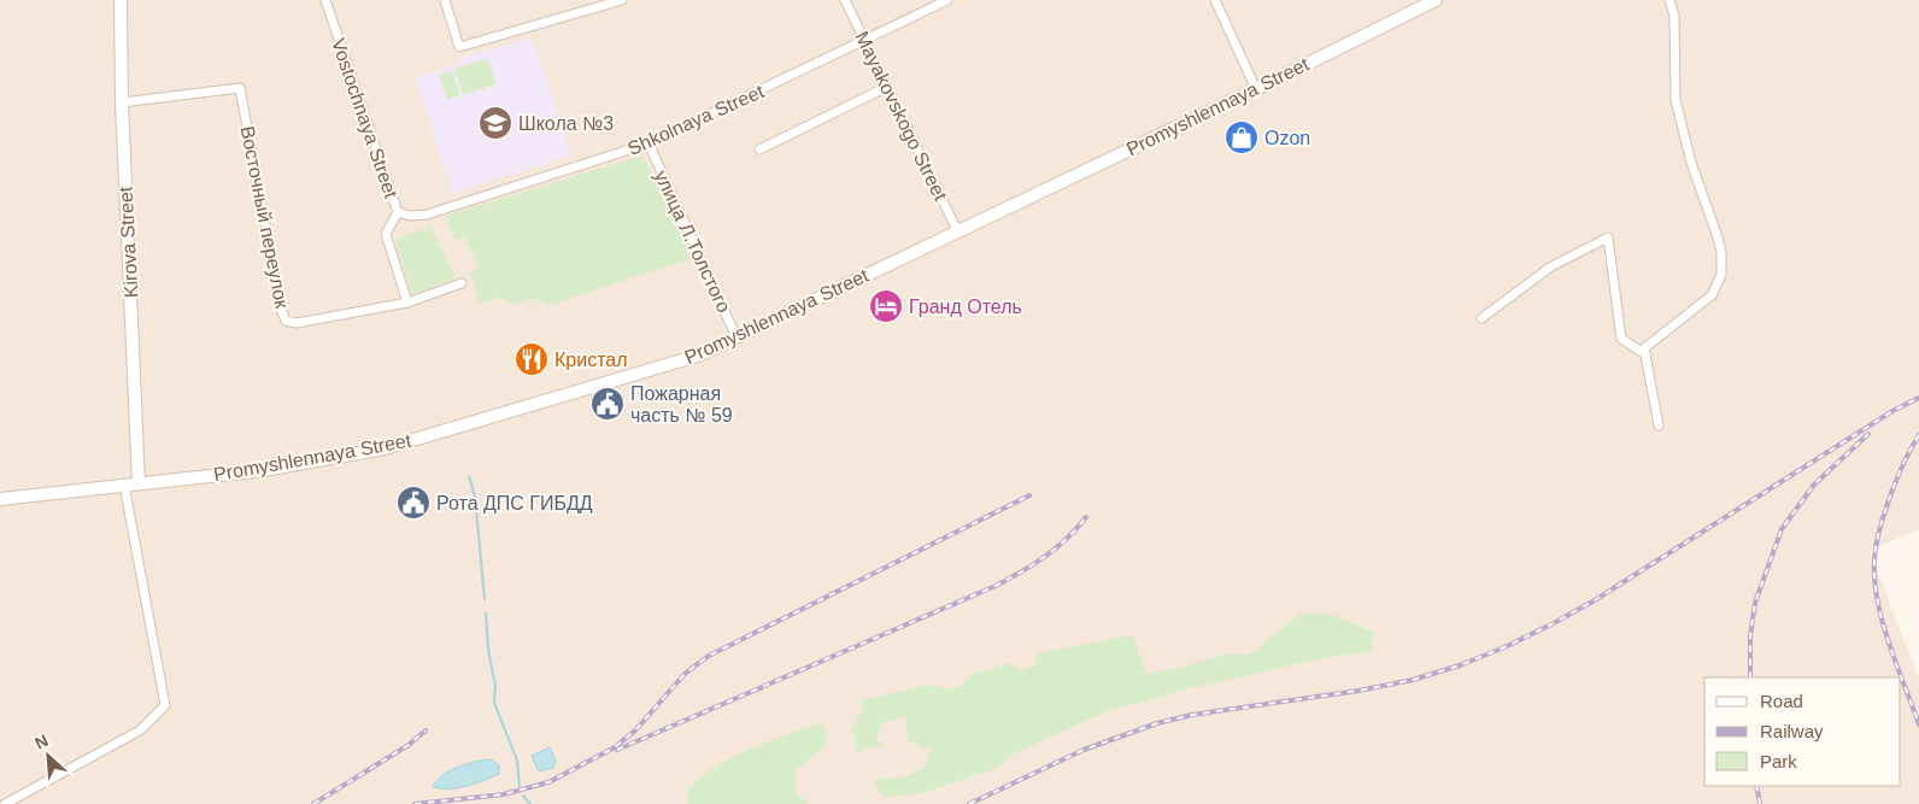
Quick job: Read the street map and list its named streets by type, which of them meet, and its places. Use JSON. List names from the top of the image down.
{
  "streets": {
    "street": [
      "Promyshlennaya Street",
      "Mayakovskogo Street",
      "Vostochnaya Street",
      "Shkolnaya Street",
      "Восточный переулок",
      "улица Л.Толстого",
      "Kirova Street"
    ]
  },
  "crossings": [
    ["Promyshlennaya Street", "Mayakovskogo Street"],
    ["Promyshlennaya Street", "улица Л.Толстого"],
    ["Promyshlennaya Street", "Kirova Street"],
    ["Mayakovskogo Street", "Shkolnaya Street"],
    ["Vostochnaya Street", "Shkolnaya Street"],
    ["Vostochnaya Street", "Восточный переулок"],
    ["Shkolnaya Street", "улица Л.Толстого"],
    ["Восточный переулок", "Kirova Street"]
  ],
  "places": {
    "school or university": ["Школа №3"],
    "shop": ["Ozon"],
    "hotel": ["Гранд Отель"],
    "restaurant": ["Кристал"],
    "public building": ["Пожарная часть № 59", "Рота ДПС ГИБДД"]
  },
  "legend": ["Road", "Railway", "Park"],
  "north": "top left"
}
